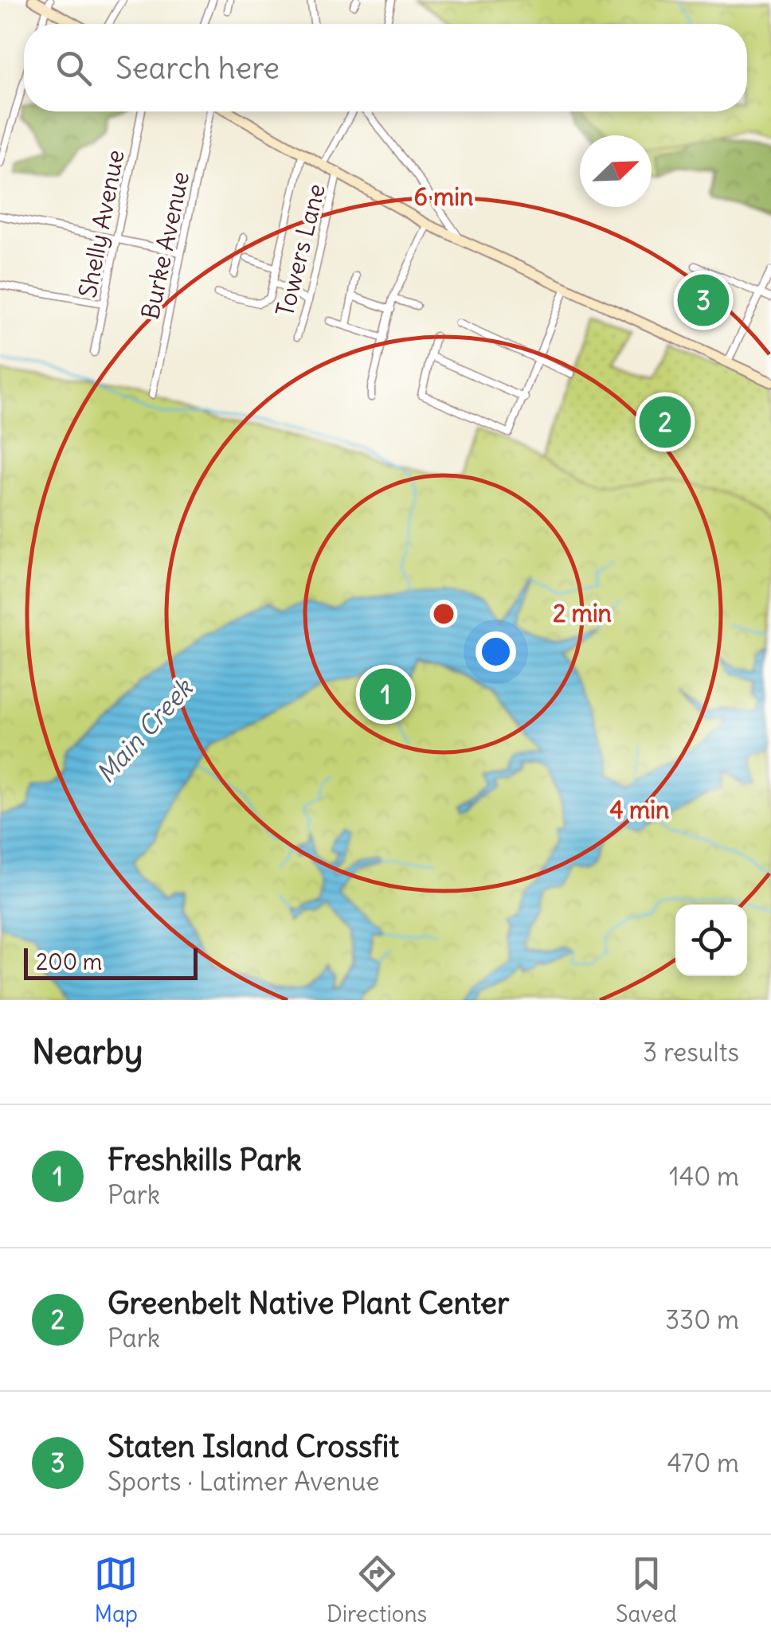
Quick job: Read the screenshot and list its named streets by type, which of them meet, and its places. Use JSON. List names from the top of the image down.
{
  "streets": {
    "street": ["Shelly Avenue", "Burke Avenue", "Towers Lane"]
  },
  "water": ["Main Creek"],
  "scale_bar": "200 m",
  "north": "top right",
  "page": {
    "search": "Search here",
    "pins": ["3", "2", "1"],
    "scale": "200 m",
    "heading": ["Nearby", "3 results"],
    "list": [
      {
        "mark": "1",
        "name": "Freshkills Park",
        "note": "Park",
        "value": "140 m"
      },
      {
        "mark": "2",
        "name": "Greenbelt Native Plant Center",
        "note": "Park",
        "value": "330 m"
      },
      {
        "mark": "3",
        "name": "Staten Island Crossfit",
        "note": "Sports · Latimer Avenue",
        "value": "470 m"
      }
    ],
    "nav": ["Map", "Directions", "Saved"]
  },
  "rings": ["6 min", "2 min", "4 min"]
}
